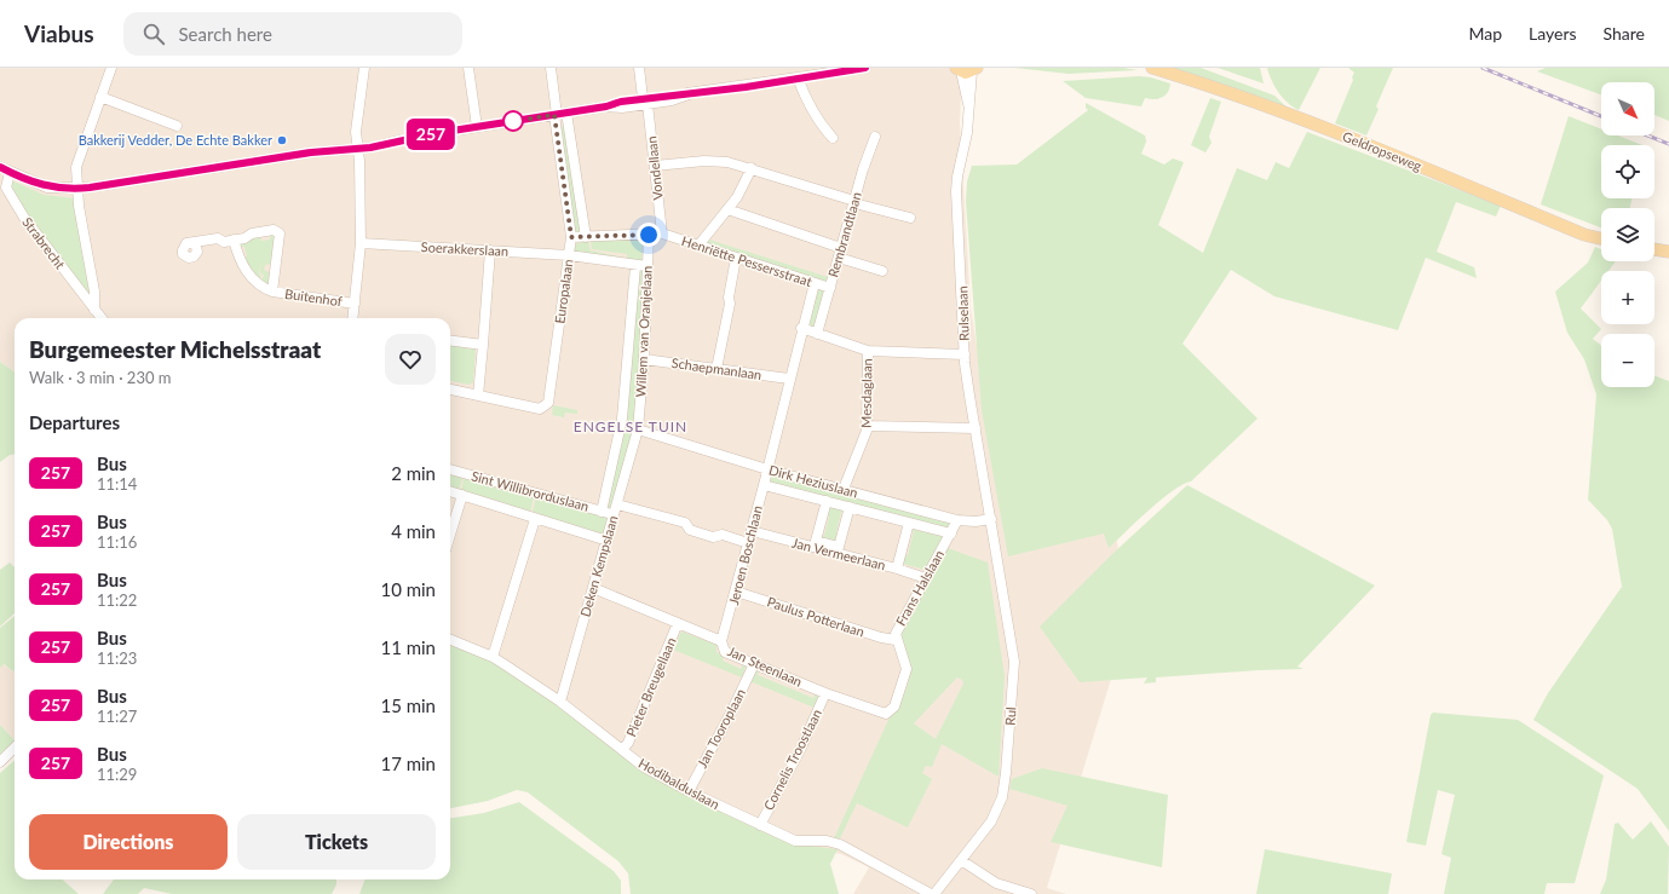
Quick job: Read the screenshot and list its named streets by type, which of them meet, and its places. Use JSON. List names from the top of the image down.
{
  "streets": {
    "main road": ["Geldropseweg"],
    "street": [
      "Vondellaan",
      "Rembrandtlaan",
      "Strabrecht",
      "Soerakkerslaan",
      "Henriëtte Pessersstraat",
      "Europalaan",
      "Buitenhof",
      "Rulselaan",
      "Willem van Oranjelaan",
      "Schaepmanlaan",
      "Mesdaglaan",
      "Dirk Heziuslaan",
      "Sint Willibrorduslaan",
      "Jan Vermeerlaan",
      "Jeroen Boschlaan",
      "Deken Kempslaan",
      "Frans Halslaan",
      "Paulus Potterlaan",
      "Jan Steenlaan",
      "Pieter Breugellaan",
      "Rul",
      "Jan Tooroplaan",
      "Cornelis Troostlaan",
      "Hodibalduslaan"
    ]
  },
  "crossings": [
    ["Vondellaan", "Henriëtte Pessersstraat"],
    ["Rembrandtlaan", "Henriëtte Pessersstraat"],
    ["Rembrandtlaan", "Schaepmanlaan"],
    ["Rembrandtlaan", "Dirk Heziuslaan"],
    ["Rembrandtlaan", "Jeroen Boschlaan"],
    ["Soerakkerslaan", "Europalaan"],
    ["Soerakkerslaan", "Willem van Oranjelaan"],
    ["Rulselaan", "Dirk Heziuslaan"],
    ["Rulselaan", "Rul"],
    ["Willem van Oranjelaan", "Schaepmanlaan"],
    ["Willem van Oranjelaan", "Dirk Heziuslaan"],
    ["Willem van Oranjelaan", "Deken Kempslaan"],
    ["Mesdaglaan", "Dirk Heziuslaan"],
    ["Dirk Heziuslaan", "Jeroen Boschlaan"],
    ["Dirk Heziuslaan", "Deken Kempslaan"],
    ["Dirk Heziuslaan", "Frans Halslaan"],
    ["Dirk Heziuslaan", "Rul"],
    ["Sint Willibrorduslaan", "Jeroen Boschlaan"],
    ["Sint Willibrorduslaan", "Deken Kempslaan"],
    ["Jan Vermeerlaan", "Jeroen Boschlaan"],
    ["Jan Vermeerlaan", "Frans Halslaan"],
    ["Jeroen Boschlaan", "Paulus Potterlaan"],
    ["Jeroen Boschlaan", "Jan Steenlaan"],
    ["Deken Kempslaan", "Jan Steenlaan"],
    ["Deken Kempslaan", "Hodibalduslaan"],
    ["Frans Halslaan", "Paulus Potterlaan"],
    ["Frans Halslaan", "Jan Steenlaan"],
    ["Jan Steenlaan", "Pieter Breugellaan"],
    ["Jan Steenlaan", "Jan Tooroplaan"],
    ["Jan Steenlaan", "Cornelis Troostlaan"],
    ["Pieter Breugellaan", "Hodibalduslaan"],
    ["Jan Tooroplaan", "Hodibalduslaan"],
    ["Cornelis Troostlaan", "Hodibalduslaan"]
  ],
  "districts": ["ENGELSE TUIN"],
  "places": ["Bakkerij Vedder, De Echte Bakker"],
  "lines": ["bus line 257"],
  "north": "bottom right",
  "page": {
    "header": "Viabus",
    "search": "Search here",
    "nav": ["Map", "Layers", "Share"],
    "on_map": "257",
    "map_buttons": ["+", "−"],
    "heading": [
      ["Burgemeester Michelsstraat", "Walk · 3 min · 230 m"],
      "Departures"
    ],
    "list": [
      {
        "mark": "257",
        "name": "Bus",
        "note": "11:14",
        "value": "2 min"
      },
      {
        "mark": "257",
        "name": "Bus",
        "note": "11:16",
        "value": "4 min"
      },
      {
        "mark": "257",
        "name": "Bus",
        "note": "11:22",
        "value": "10 min"
      },
      {
        "mark": "257",
        "name": "Bus",
        "note": "11:23",
        "value": "11 min"
      },
      {
        "mark": "257",
        "name": "Bus",
        "note": "11:27",
        "value": "15 min"
      },
      {
        "mark": "257",
        "name": "Bus",
        "note": "11:29",
        "value": "17 min"
      }
    ],
    "buttons": ["Directions", "Tickets"]
  }
}
